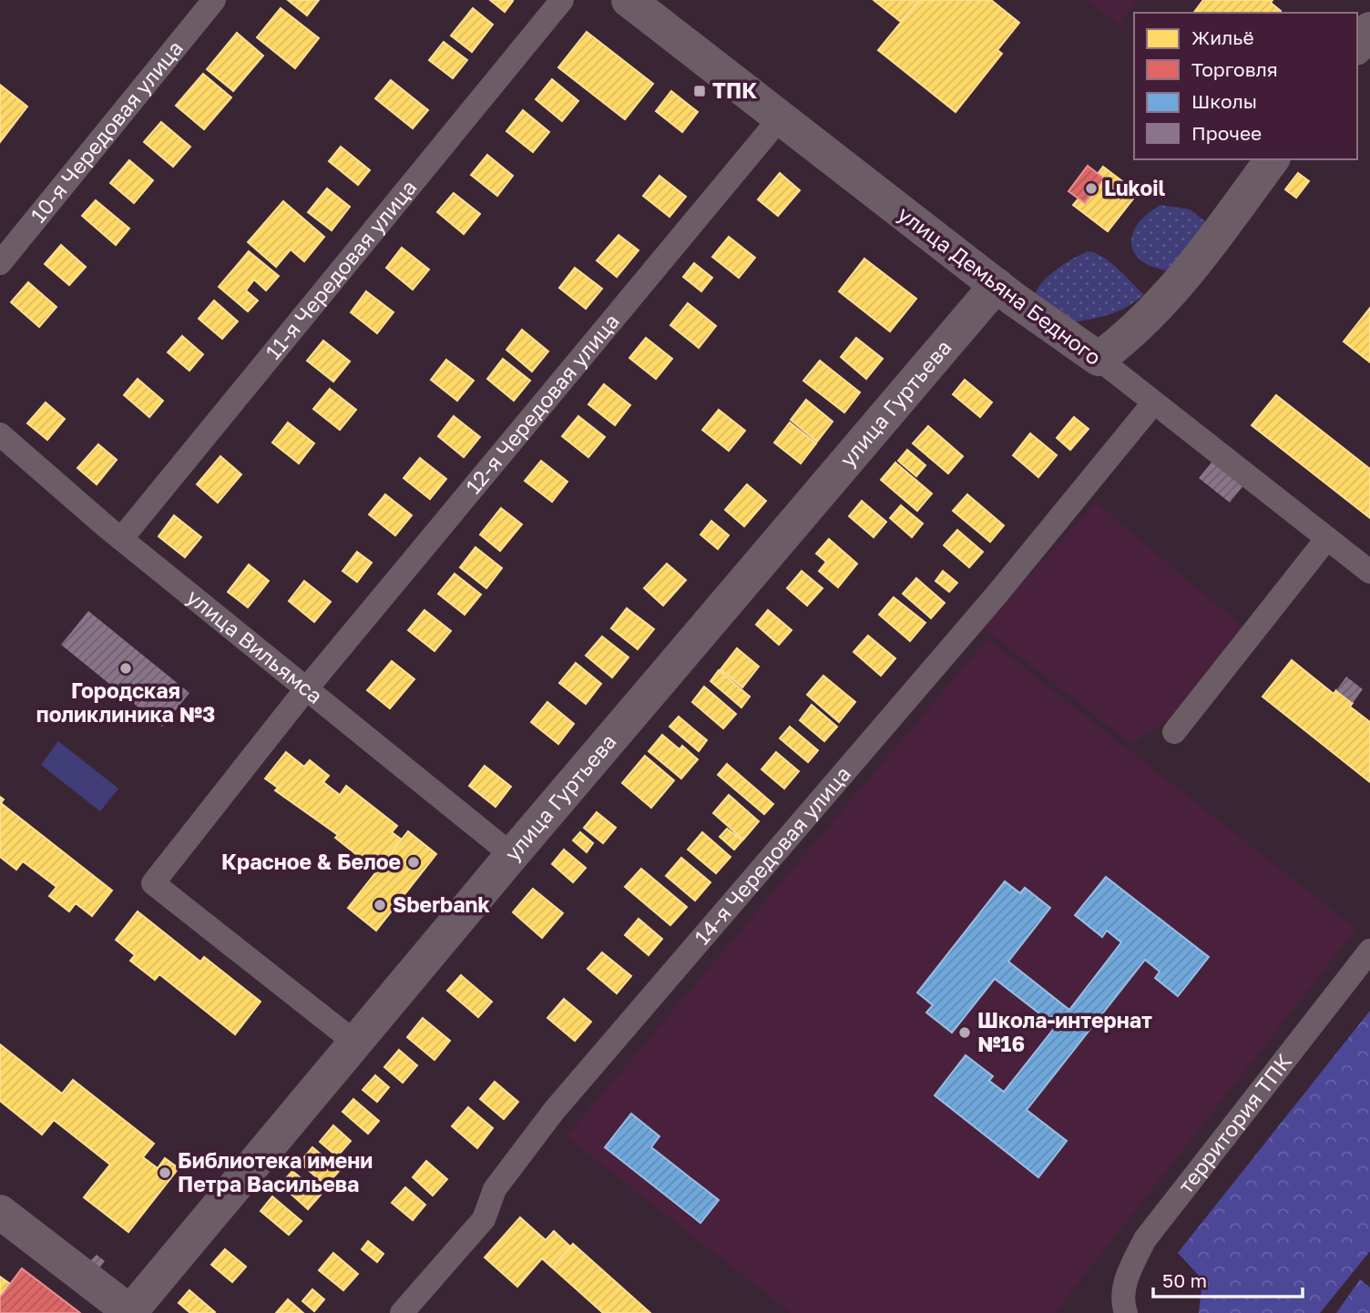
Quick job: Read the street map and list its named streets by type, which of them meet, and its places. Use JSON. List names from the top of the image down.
{
  "streets": {
    "main road": ["улица Демьяна Бедного", "улица Гуртьева"],
    "street": [
      "10-я Чередовая улица",
      "11-я Чередовая улица",
      "12-я Чередовая улица",
      "улица Вильямса",
      "14-я Чередовая улица",
      "территория ТПК"
    ]
  },
  "crossings": [
    ["11-я Чередовая улица", "улица Вильямса"],
    ["улица Демьяна Бедного", "12-я Чередовая улица"],
    ["улица Демьяна Бедного", "улица Гуртьева"],
    ["улица Демьяна Бедного", "14-я Чередовая улица"],
    ["12-я Чередовая улица", "улица Гуртьева"],
    ["12-я Чередовая улица", "улица Вильямса"],
    ["улица Гуртьева", "улица Вильямса"]
  ],
  "places": {
    "transit": ["ТПК"],
    "other": [
      "Lukoil",
      "Городская поликлиника №3",
      "Красное & Белое",
      "Sberbank",
      "Школа-интернат №16",
      "Библиотека имени Петра Васильева"
    ]
  },
  "legend": [
    "Жильё",
    "Торговля",
    "Школы",
    "Прочее"
  ],
  "scale_bar": "50 m"
}
